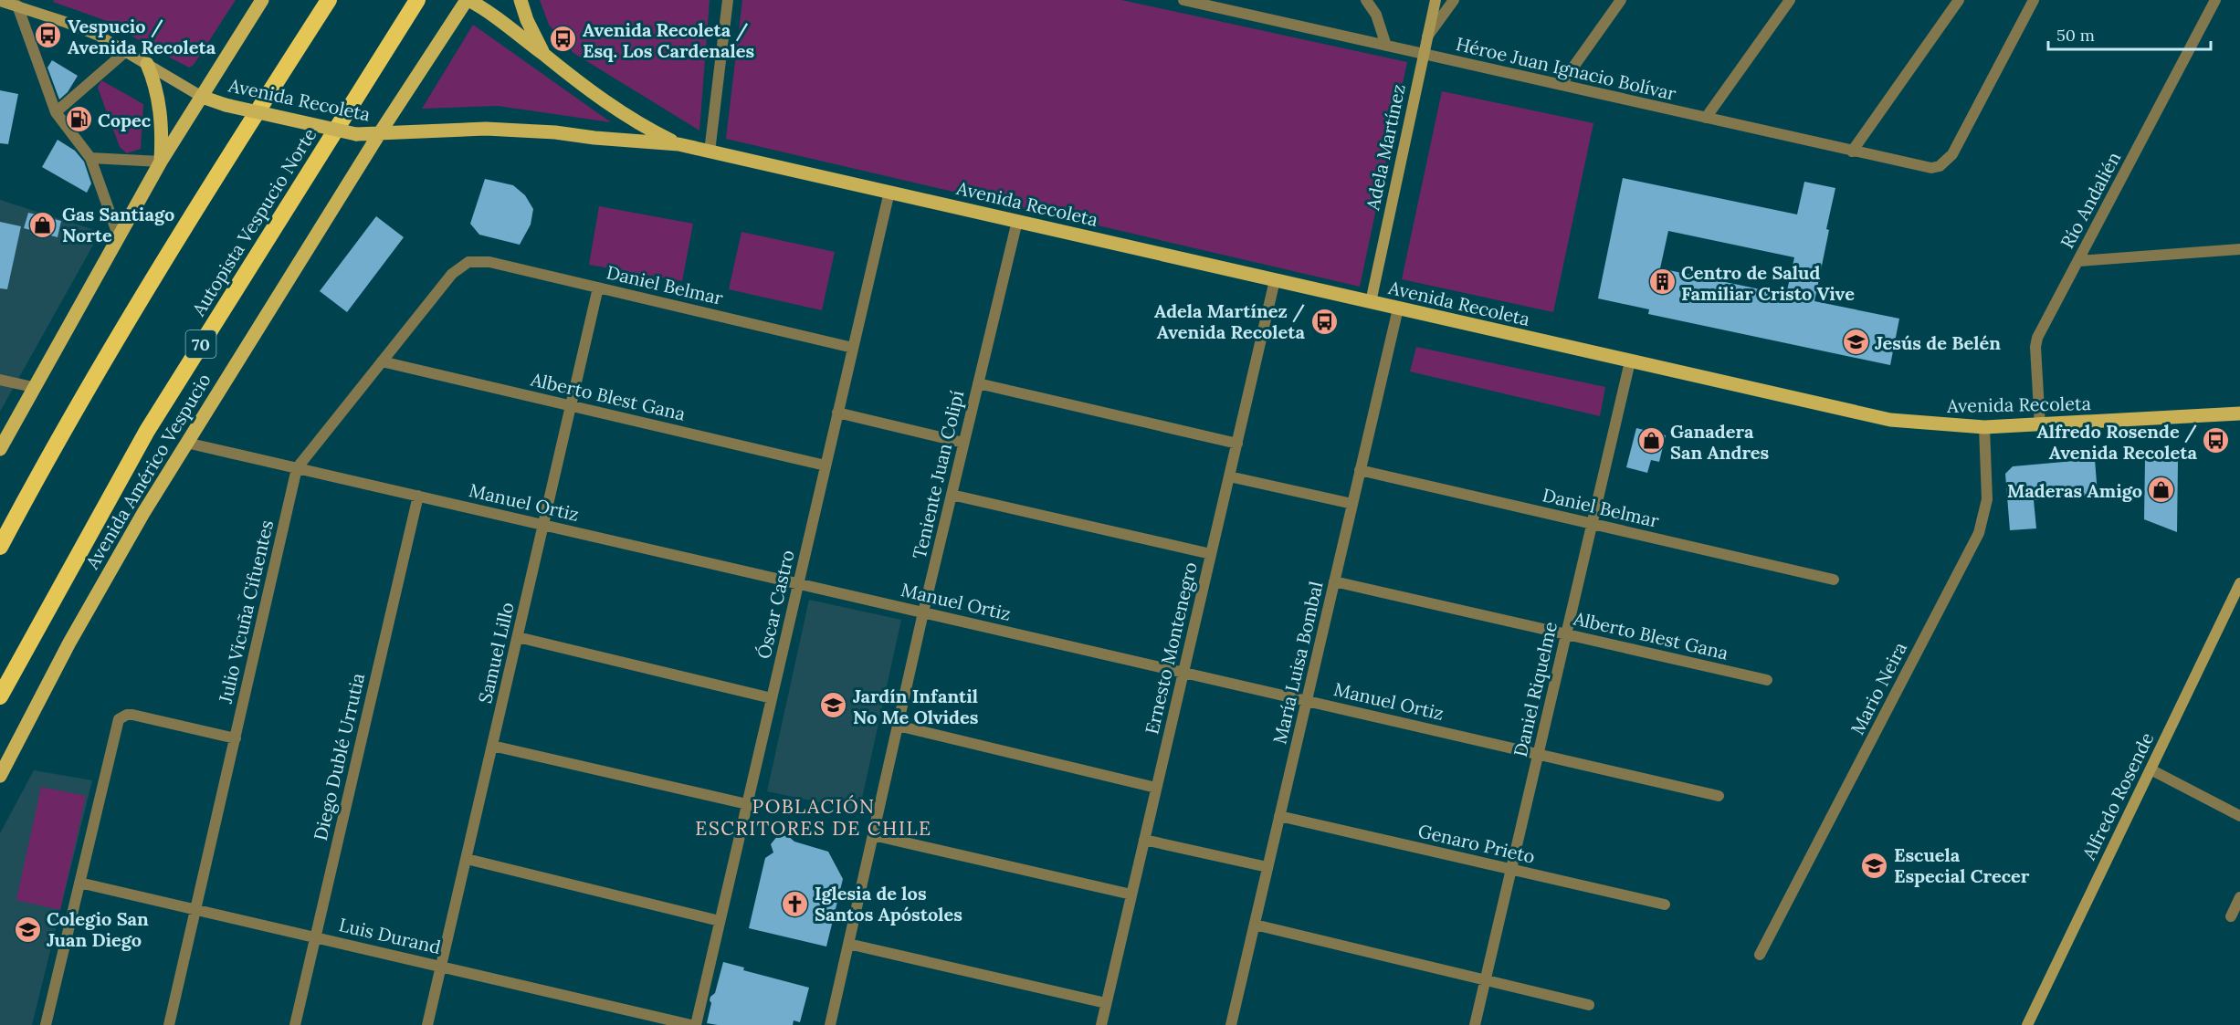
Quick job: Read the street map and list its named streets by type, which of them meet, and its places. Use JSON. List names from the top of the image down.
{
  "streets": {
    "highway": ["Autopista Vespucio Norte", "70"],
    "main road": ["Avenida Recoleta", "Avenida Américo Vespucio"],
    "street": [
      "Héroe Juan Ignacio Bolívar",
      "Adela Martínez",
      "Río Andalién",
      "Daniel Belmar",
      "Alberto Blest Gana",
      "Teniente Juan Colipí",
      "Manuel Ortiz",
      "Óscar Castro",
      "Julio Vicuña Cifuentes",
      "Ernesto Montenegro",
      "Samuel Lillo",
      "María Luisa Bombal",
      "Mario Neira",
      "Daniel Riquelme",
      "Diego Dublé Urrutia",
      "Alfredo Rosende",
      "Genaro Prieto",
      "Luis Durand"
    ]
  },
  "crossings": [
    ["Héroe Juan Ignacio Bolívar", "Adela Martínez"],
    ["Avenida Recoleta", "Adela Martínez"],
    ["Avenida Recoleta", "Río Andalién"],
    ["Avenida Recoleta", "Avenida Américo Vespucio"],
    ["Avenida Recoleta", "Teniente Juan Colipí"],
    ["Avenida Recoleta", "Óscar Castro"],
    ["Avenida Recoleta", "Ernesto Montenegro"],
    ["Avenida Recoleta", "María Luisa Bombal"],
    ["Avenida Recoleta", "Mario Neira"],
    ["Avenida Recoleta", "Daniel Riquelme"],
    ["Daniel Belmar", "Óscar Castro"],
    ["Daniel Belmar", "Julio Vicuña Cifuentes"],
    ["Daniel Belmar", "Samuel Lillo"],
    ["Daniel Belmar", "María Luisa Bombal"],
    ["Daniel Belmar", "Daniel Riquelme"],
    ["Alberto Blest Gana", "Óscar Castro"],
    ["Alberto Blest Gana", "Julio Vicuña Cifuentes"],
    ["Alberto Blest Gana", "Samuel Lillo"],
    ["Alberto Blest Gana", "María Luisa Bombal"],
    ["Alberto Blest Gana", "Daniel Riquelme"],
    ["Avenida Américo Vespucio", "Manuel Ortiz"],
    ["Teniente Juan Colipí", "Manuel Ortiz"],
    ["Manuel Ortiz", "Óscar Castro"],
    ["Manuel Ortiz", "Julio Vicuña Cifuentes"],
    ["Manuel Ortiz", "Ernesto Montenegro"],
    ["Manuel Ortiz", "Samuel Lillo"],
    ["Manuel Ortiz", "María Luisa Bombal"],
    ["Manuel Ortiz", "Daniel Riquelme"],
    ["Manuel Ortiz", "Diego Dublé Urrutia"],
    ["Óscar Castro", "Luis Durand"],
    ["Julio Vicuña Cifuentes", "Luis Durand"],
    ["Samuel Lillo", "Luis Durand"],
    ["María Luisa Bombal", "Genaro Prieto"],
    ["Daniel Riquelme", "Genaro Prieto"],
    ["Diego Dublé Urrutia", "Luis Durand"]
  ],
  "districts": ["POBLACIÓN ESCRITORES DE CHILE"],
  "places": {
    "bus stop": [
      "Vespucio / Avenida Recoleta",
      "Avenida Recoleta / Esq. Los Cardenales",
      "Adela Martínez / Avenida Recoleta",
      "Alfredo Rosende / Avenida Recoleta"
    ],
    "fuel station": ["Copec"],
    "shop": ["Gas Santiago Norte", "Ganadera San Andres", "Maderas Amigo"],
    "building": ["Centro de Salud Familiar Cristo Vive"],
    "school or university": [
      "Jesús de Belén",
      "Jardín Infantil No Me Olvides",
      "Escuela Especial Crecer",
      "Colegio San Juan Diego"
    ],
    "church": ["Iglesia de los Santos Apóstoles"]
  },
  "scale_bar": "50 m"
}
